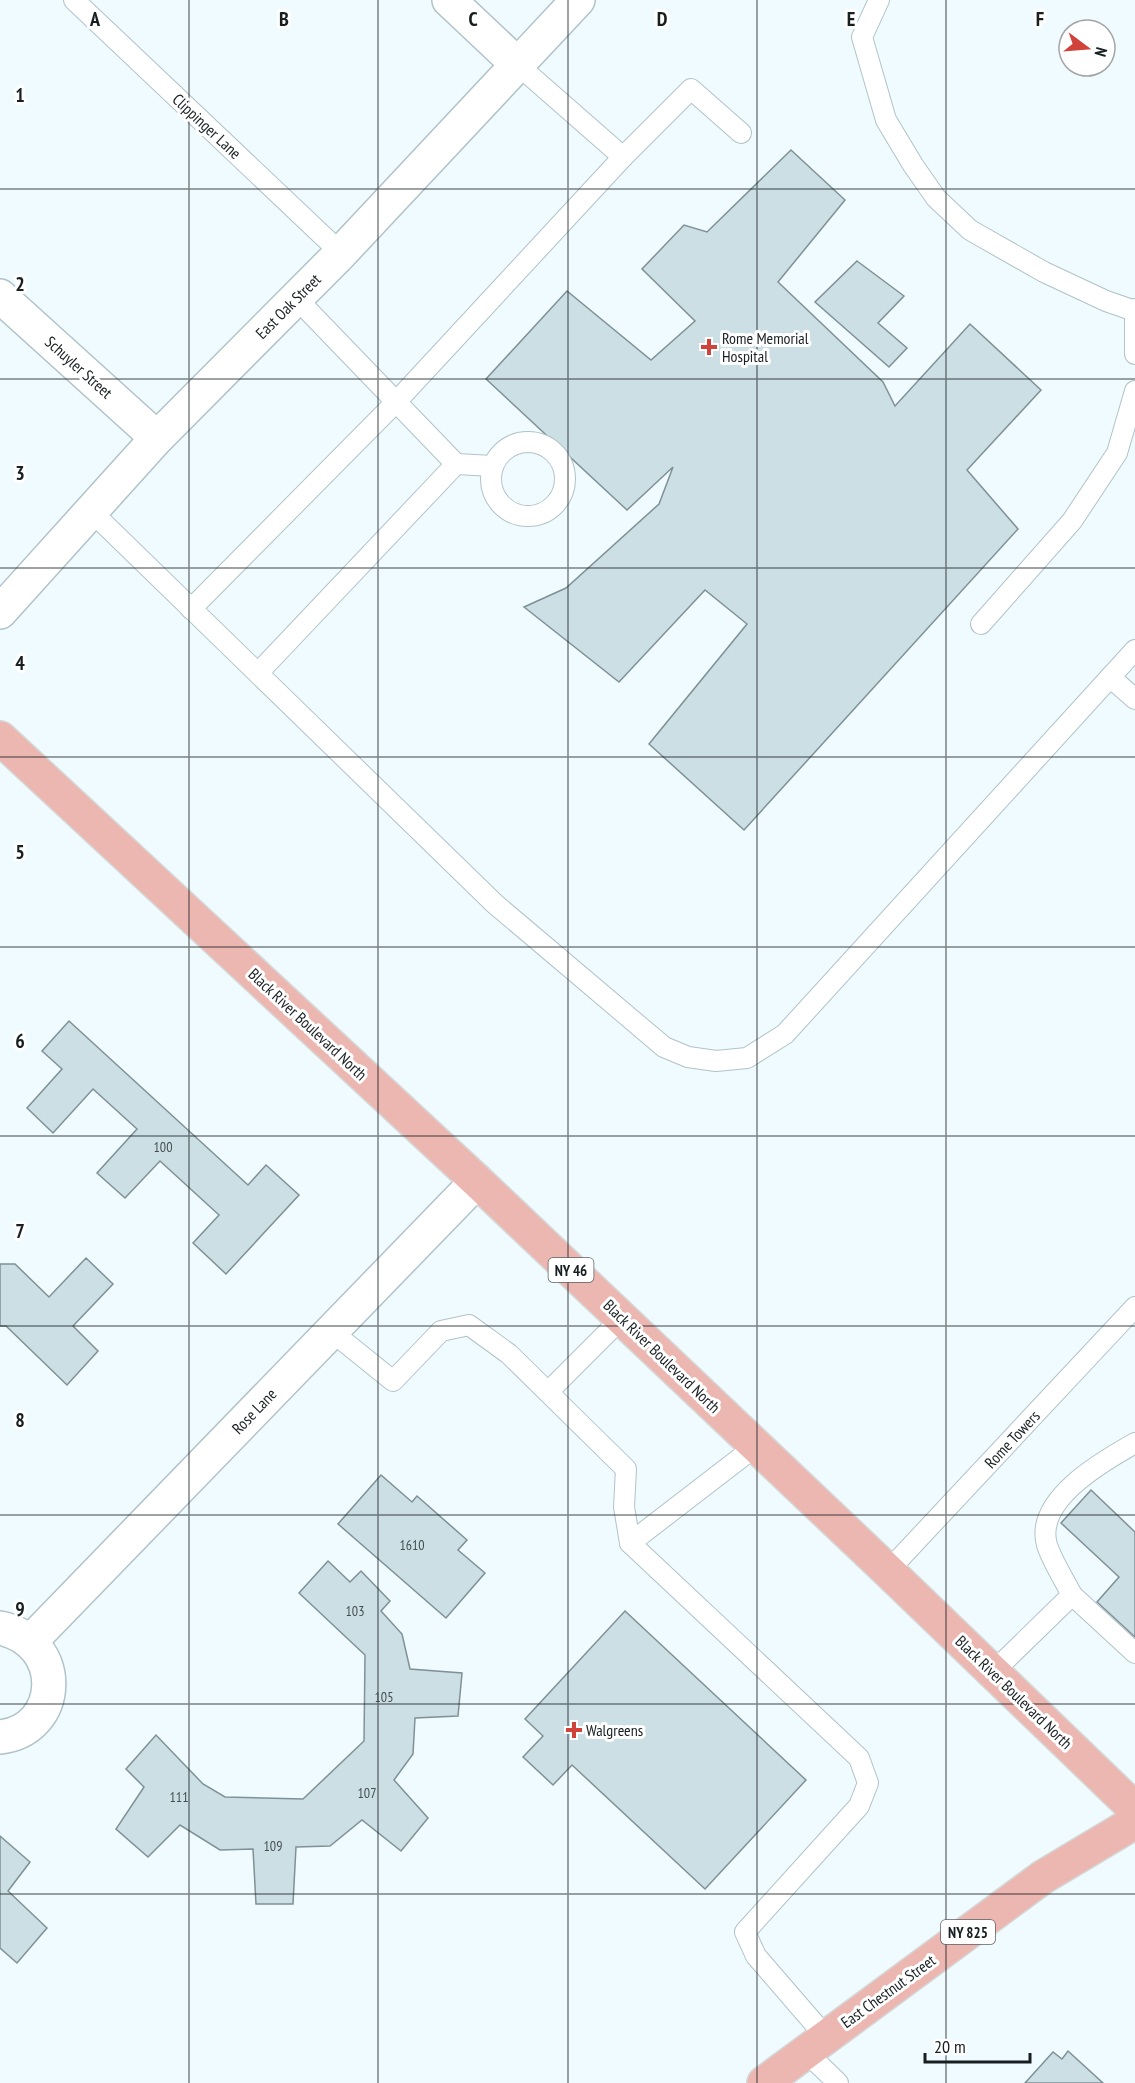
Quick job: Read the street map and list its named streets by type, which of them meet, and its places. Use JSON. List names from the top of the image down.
{
  "streets": {
    "main road": [
      "Black River Boulevard North",
      "NY 46",
      "NY 825",
      "East Chestnut Street"
    ],
    "street": ["East Oak Street", "Schuyler Street", "Rose Lane"],
    "lane": ["Clippinger Lane", "Rome Towers"]
  },
  "crossings": [
    ["Clippinger Lane", "East Oak Street"],
    ["East Oak Street", "Schuyler Street"],
    ["Black River Boulevard North", "Rose Lane"],
    ["Black River Boulevard North", "Rome Towers"]
  ],
  "places": {
    "health": ["Rome Memorial Hospital", "Walgreens"]
  },
  "house_numbers": [
    "100",
    "1610",
    "103",
    "105",
    "107",
    "111",
    "109"
  ],
  "scale_bar": "20 m",
  "north": "right",
  "grid": {
    "columns": [
      "A",
      "B",
      "C",
      "D",
      "E",
      "F"
    ],
    "rows": [
      "1",
      "2",
      "3",
      "4",
      "5",
      "6",
      "7",
      "8",
      "9"
    ]
  }
}
